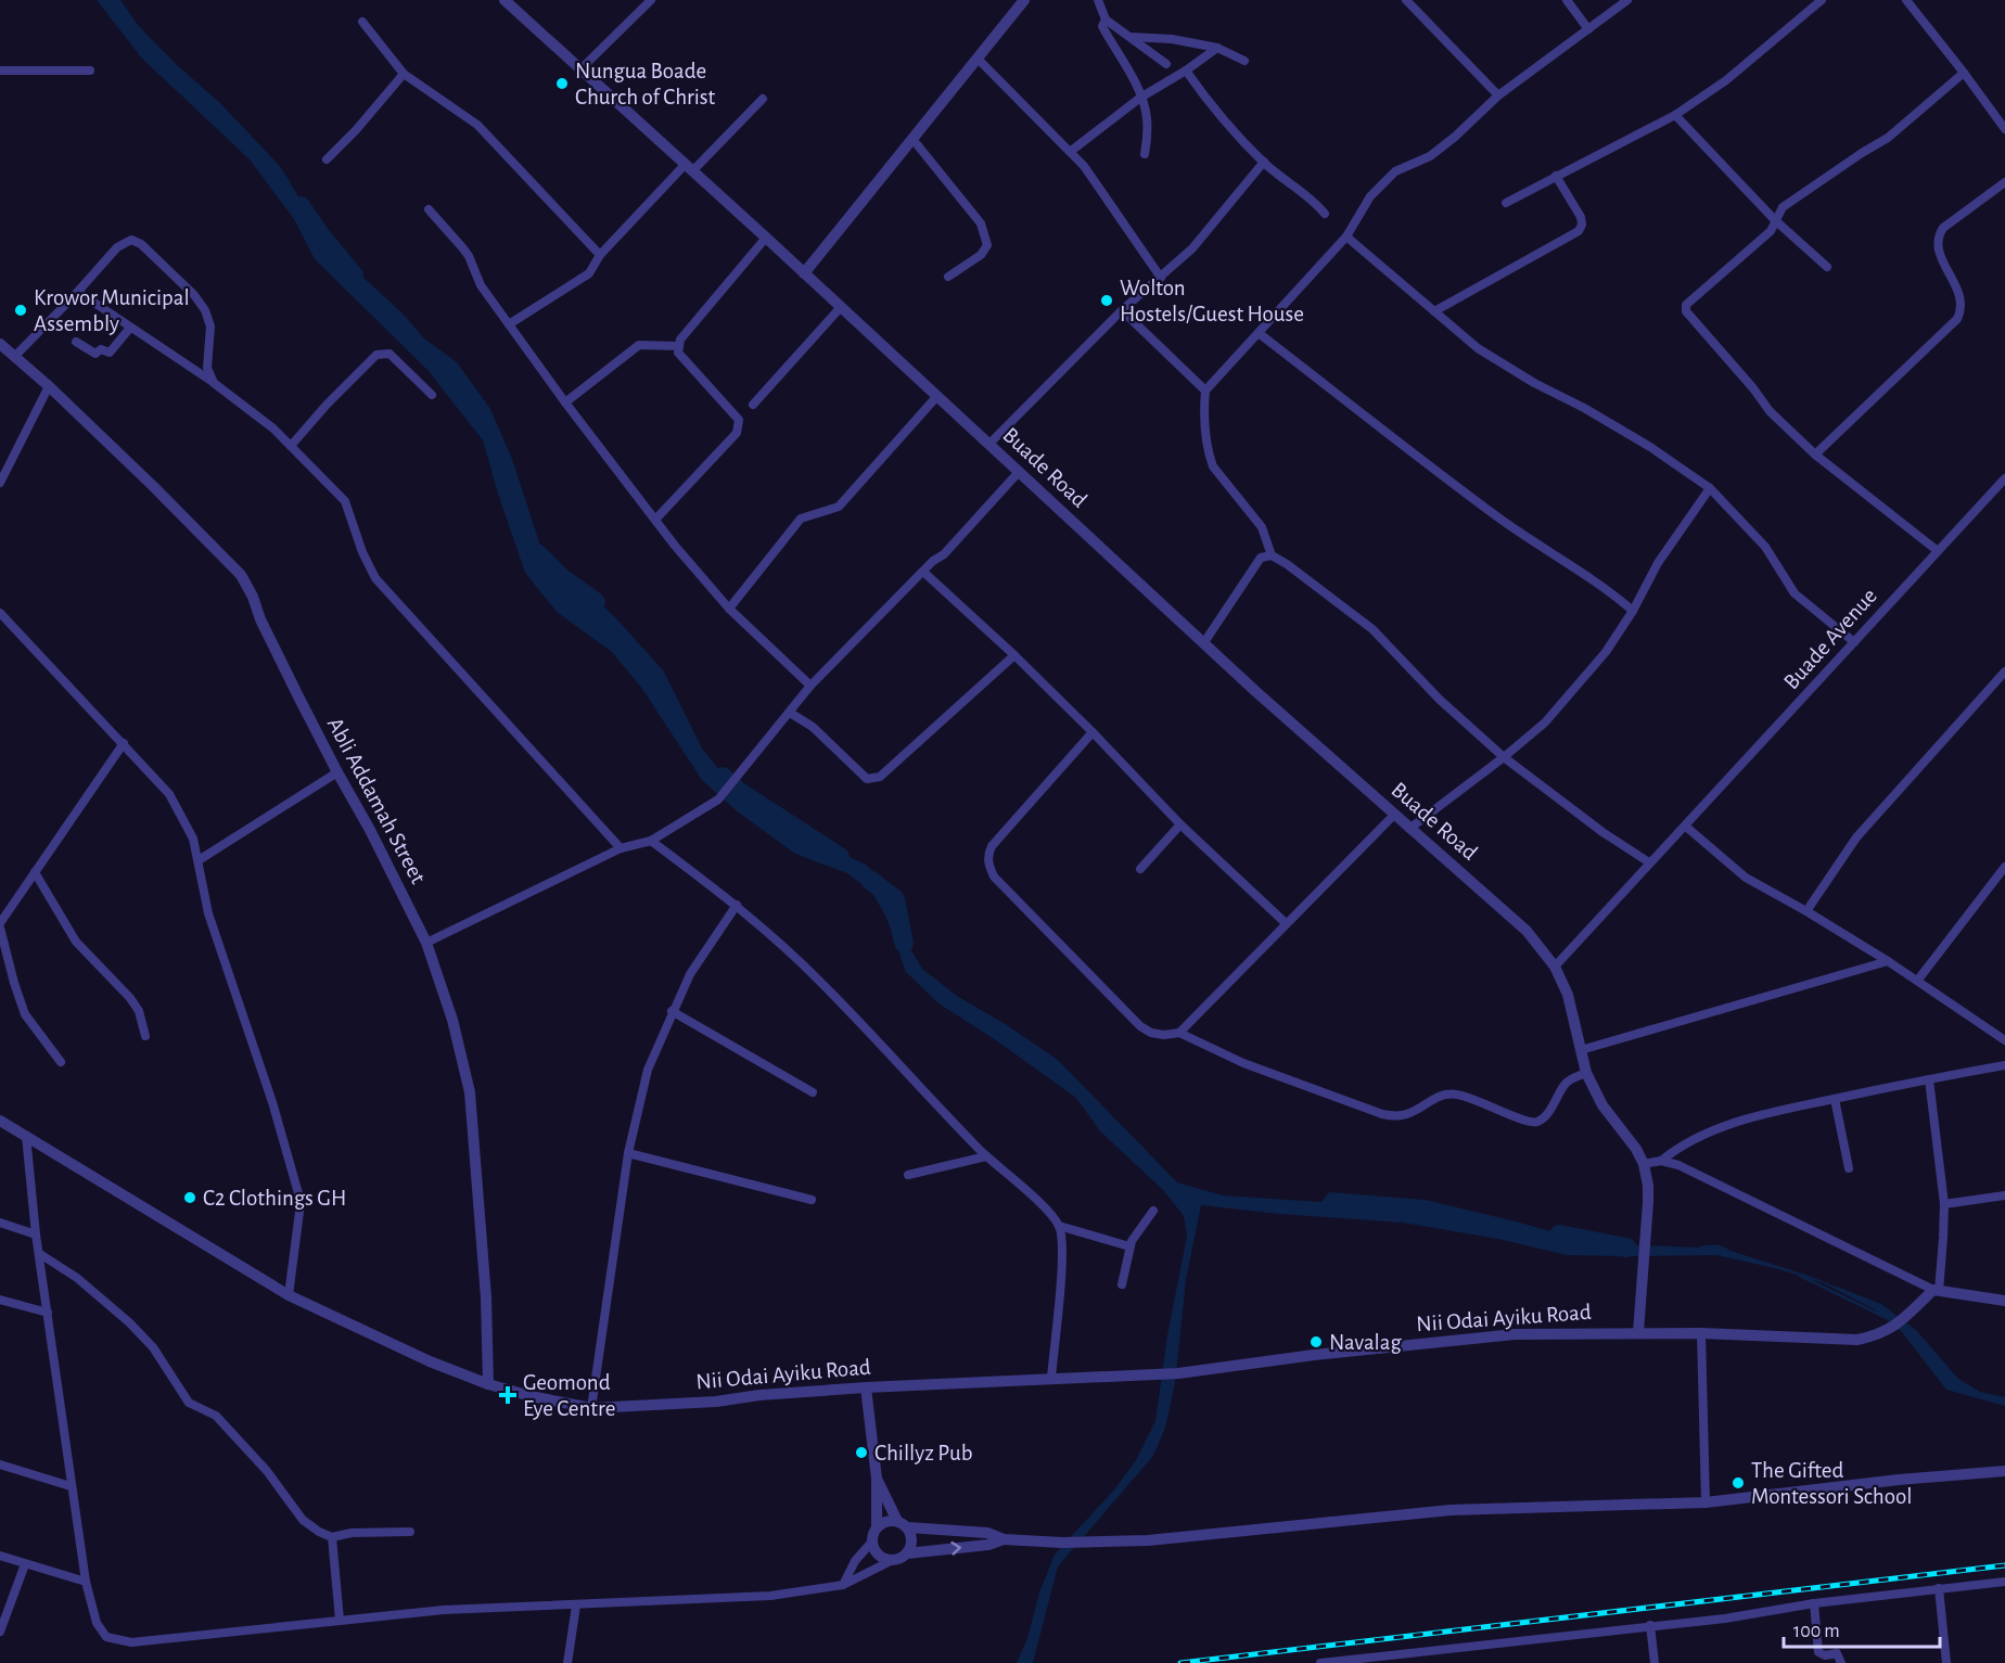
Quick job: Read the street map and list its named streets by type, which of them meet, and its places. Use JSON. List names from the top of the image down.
{
  "streets": {
    "street": [
      "Buade Road",
      "Buade Avenue",
      "Abli Addamah Street",
      "Nii Odai Ayiku Road"
    ]
  },
  "crossings": [
    ["Buade Road", "Buade Avenue"],
    ["Abli Addamah Street", "Nii Odai Ayiku Road"]
  ],
  "places": {
    "other": [
      "Nungua Boade Church of Christ",
      "Wolton Hostels/Guest House",
      "Krowor Municipal Assembly",
      "C2 Clothings GH",
      "Navalag",
      "Chillyz Pub",
      "The Gifted Montessori School"
    ],
    "health": ["Geomond Eye Centre"]
  },
  "scale_bar": "100 m"
}
